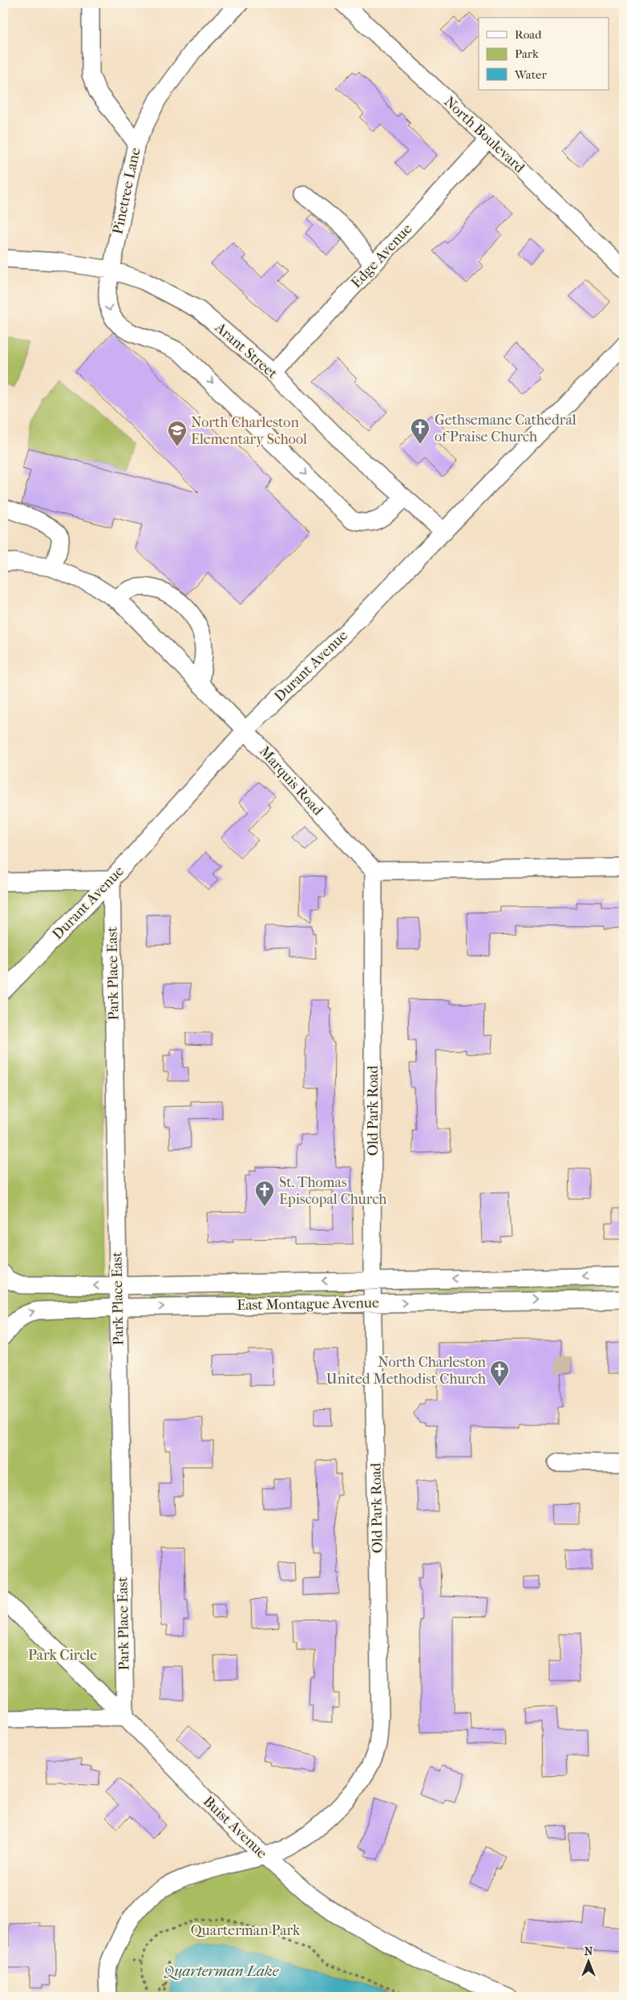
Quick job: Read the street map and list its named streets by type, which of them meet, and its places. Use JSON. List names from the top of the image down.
{
  "streets": {
    "street": [
      "North Boulevard",
      "Pinetree Lane",
      "Edge Avenue",
      "Arant Street",
      "Durant Avenue",
      "Marquis Road",
      "Park Place East",
      "Old Park Road",
      "East Montague Avenue",
      "Buist Avenue"
    ]
  },
  "crossings": [
    ["North Boulevard", "Edge Avenue"],
    ["Pinetree Lane", "Arant Street"],
    ["Edge Avenue", "Arant Street"],
    ["Arant Street", "Durant Avenue"],
    ["Durant Avenue", "Marquis Road"],
    ["Durant Avenue", "Park Place East"],
    ["Marquis Road", "Old Park Road"],
    ["Park Place East", "East Montague Avenue"],
    ["Park Place East", "Buist Avenue"],
    ["Old Park Road", "East Montague Avenue"],
    ["Old Park Road", "Buist Avenue"]
  ],
  "one_way": ["Pinetree Lane"],
  "water": ["Quarterman Lake"],
  "parks": ["Park Circle", "Quarterman Park"],
  "places": {
    "church": ["Gethsemane Cathedral of Praise Church", "St. Thomas Episcopal Church", "North Charleston United Methodist Church"],
    "school or university": ["North Charleston Elementary School"]
  },
  "legend": ["Road", "Park", "Water"],
  "north": "top"
}
